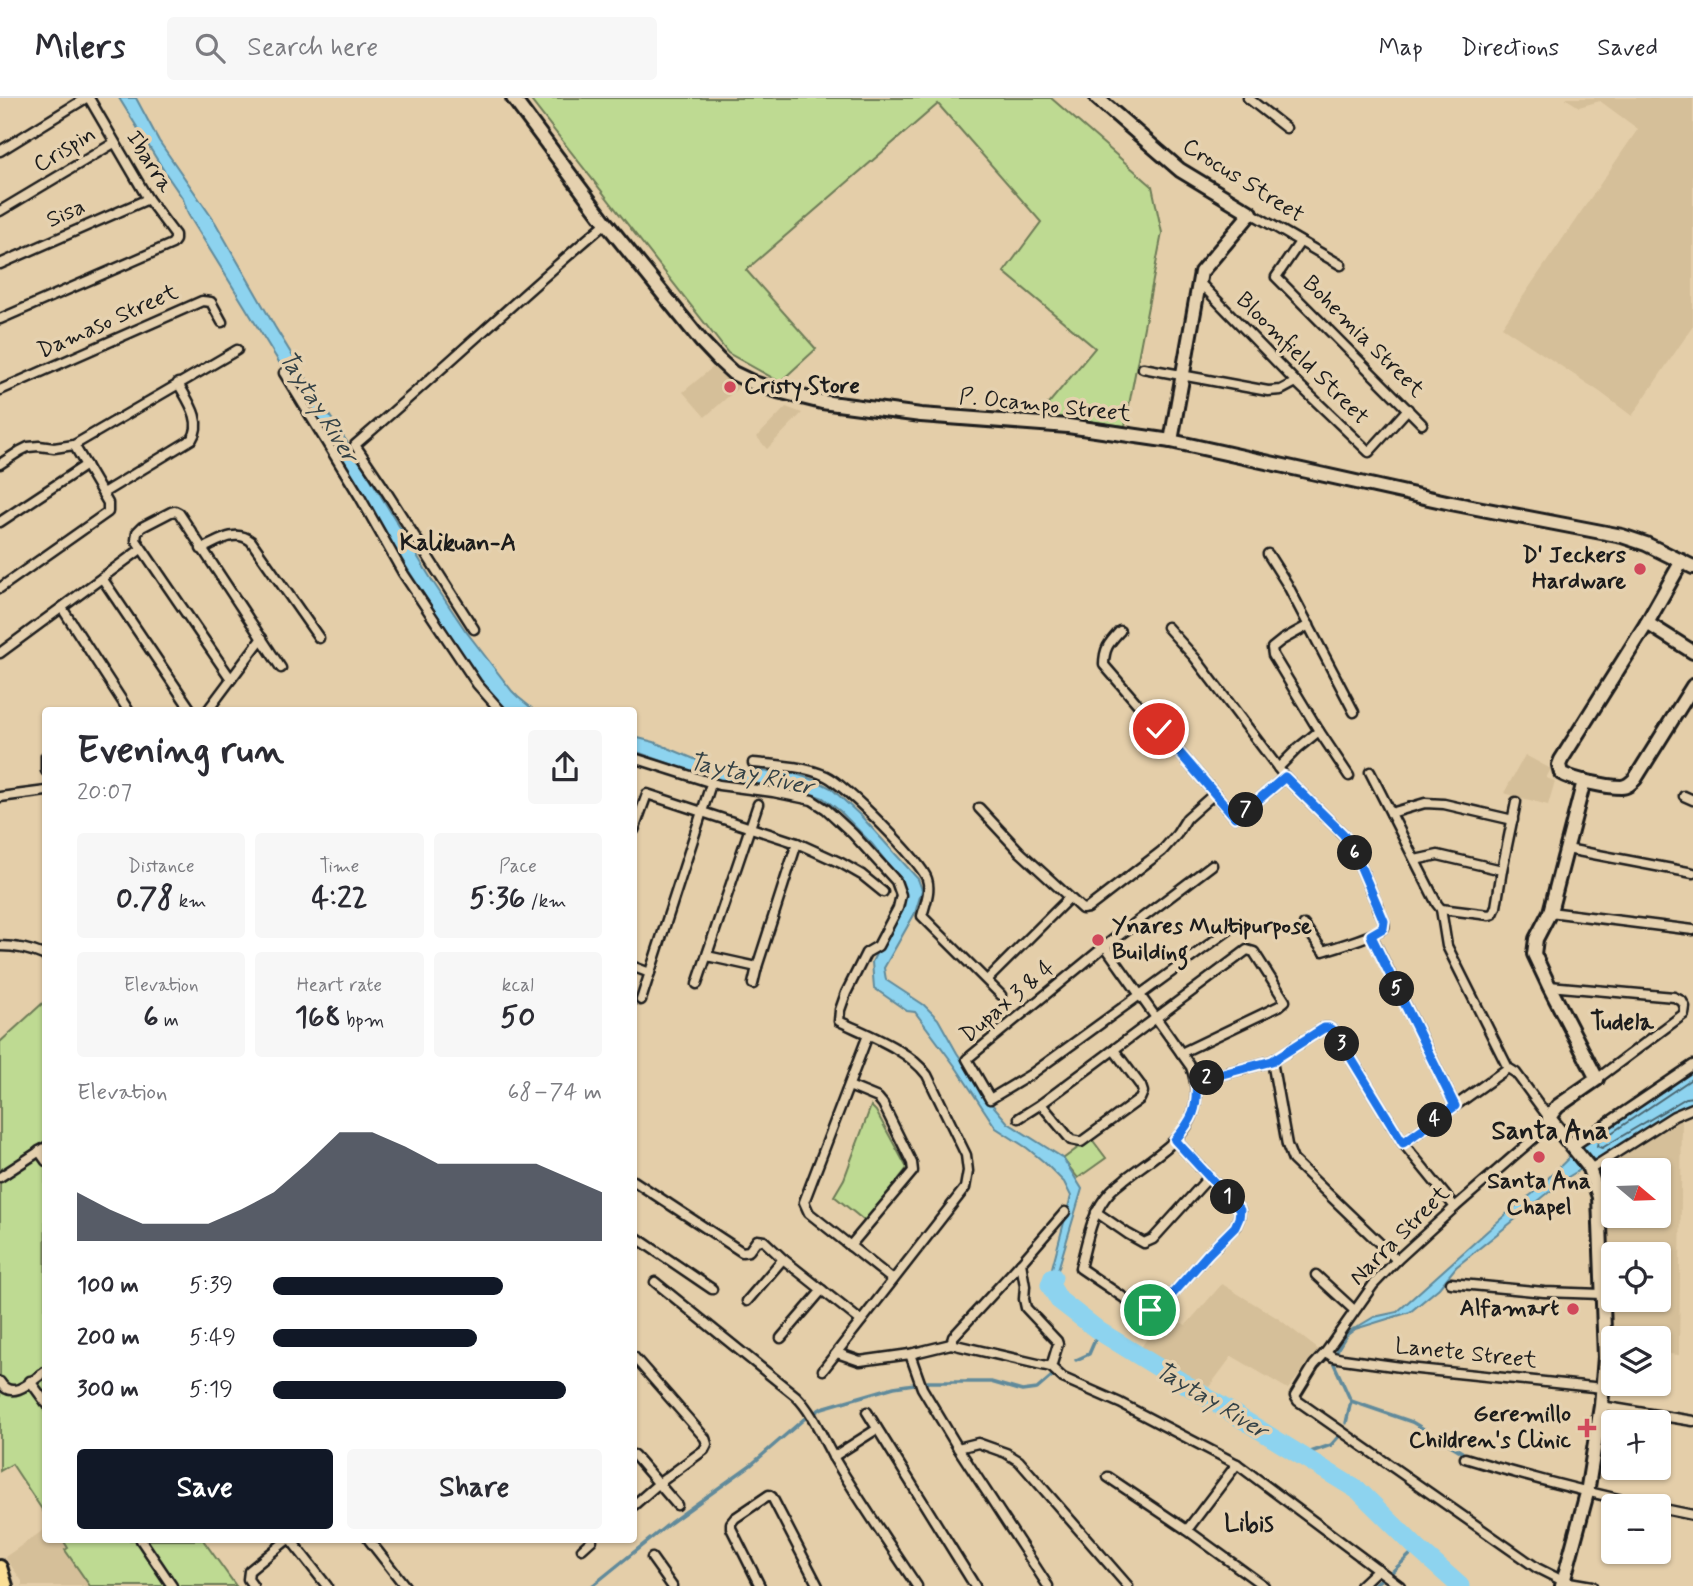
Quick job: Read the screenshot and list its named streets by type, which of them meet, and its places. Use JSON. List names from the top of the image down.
{
  "streets": {
    "street": [
      "Crispin",
      "Ibarra",
      "Crocus Street",
      "Sisa",
      "Damaso Street",
      "Bohemia Street",
      "Bloomfield Street",
      "P. Ocampo Street",
      "Dupax 3 & 4",
      "Narra Street",
      "Lanete Street"
    ]
  },
  "crossings": [
    ["Crispin", "Ibarra"],
    ["Ibarra", "Sisa"],
    ["Ibarra", "Damaso Street"],
    ["Crocus Street", "Bohemia Street"],
    ["Bohemia Street", "Bloomfield Street"],
    ["Narra Street", "Lanete Street"]
  ],
  "districts": [
    "Kalikuan-A",
    "Tudela",
    "Santa Ana",
    "Libis"
  ],
  "water": ["Taytay River"],
  "places": {
    "other": [
      "Cristy Store",
      "D' Jeckers Hardware",
      "Ynares Multipurpose Building",
      "Santa Ana Chapel",
      "Alfamart"
    ],
    "health": ["Geremillo Children's Clinic"]
  },
  "north": "right",
  "page": {
    "header": "Milers",
    "search": "Search here",
    "nav": ["Map", "Directions", "Saved"],
    "heading": ["Evening run", "20:07"],
    "pins": [
      "7",
      "6",
      "5",
      "3",
      "2",
      "4",
      "1"
    ],
    "stats": [
      ["Distance", "0.78 km"],
      ["Time", "4:22"],
      ["Pace", "5:36 /km"],
      ["Elevation", "6 m"],
      ["Heart rate", "168 bpm"],
      ["kcal", "50"]
    ],
    "chart": ["Elevation", "68–74 m"],
    "map_buttons": ["+", "−"],
    "list": [
      {
        "name": "100 m",
        "note": "5:39"
      },
      {
        "name": "200 m",
        "note": "5:49"
      },
      {
        "name": "300 m",
        "note": "5:19"
      }
    ],
    "buttons": ["Save", "Share"]
  }
}
